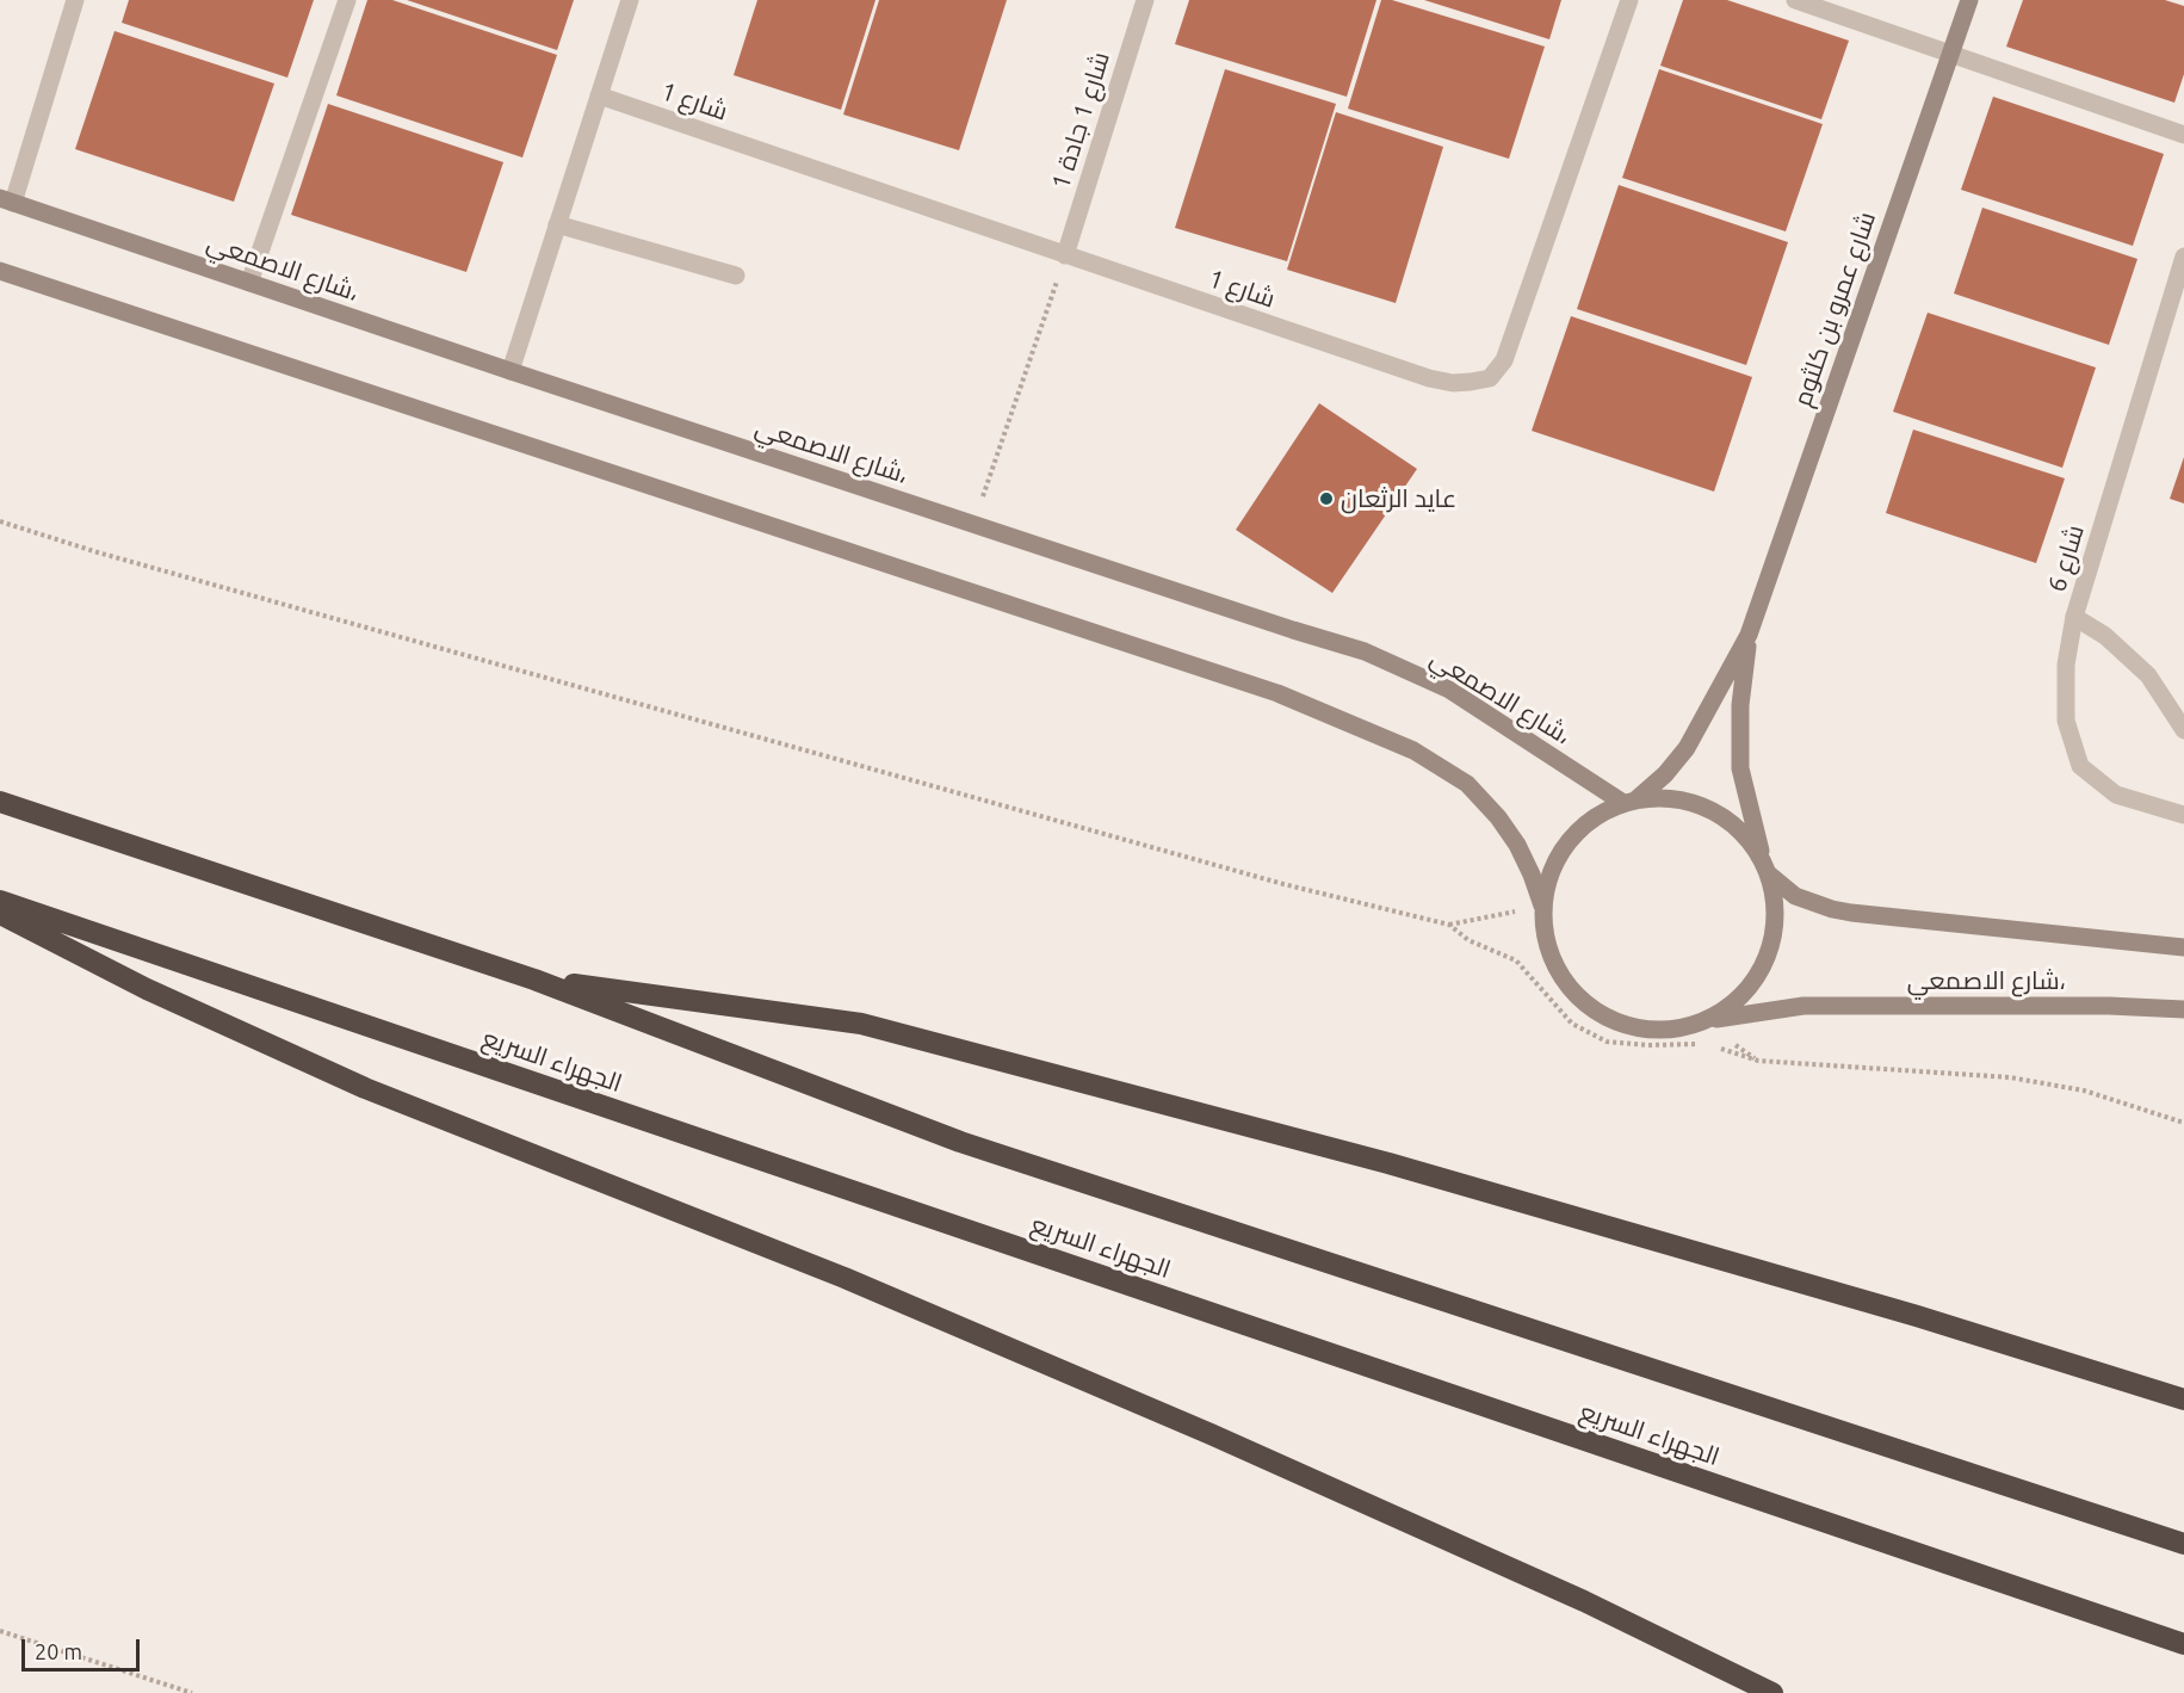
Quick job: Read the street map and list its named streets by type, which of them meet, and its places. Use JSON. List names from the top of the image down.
{
  "streets": {
    "highway": ["الجهراء السريع"],
    "street": [
      "شارع 1",
      "شارع 1 جادة 1",
      "شارع الاصمعي،",
      "شارع عمرو بن كلثوم",
      "شارع 6"
    ]
  },
  "crossings": [
    ["شارع 1", "شارع 1 جادة 1"],
    ["شارع الاصمعي،", "شارع عمرو بن كلثوم"]
  ],
  "places": ["عايد الرثعان"],
  "scale_bar": "20 m"
}
